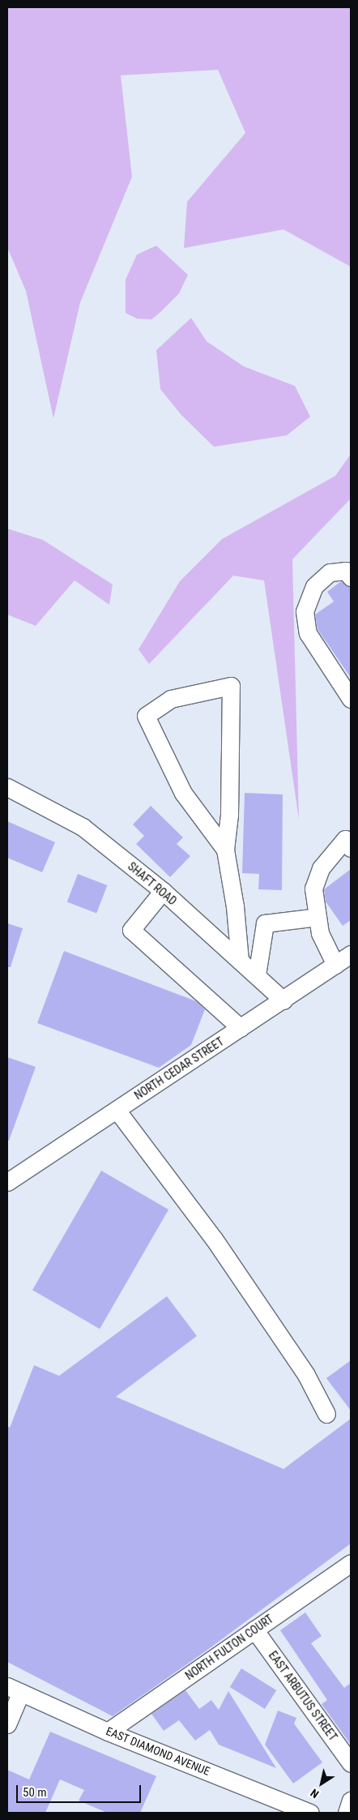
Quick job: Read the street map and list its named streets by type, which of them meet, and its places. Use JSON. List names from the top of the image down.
{
  "streets": {
    "street": [
      "SHAFT ROAD",
      "NORTH CEDAR STREET",
      "NORTH FULTON COURT",
      "EAST ARBUTUS STREET",
      "EAST DIAMOND AVENUE"
    ]
  },
  "crossings": [
    ["SHAFT ROAD", "NORTH CEDAR STREET"],
    ["NORTH FULTON COURT", "EAST ARBUTUS STREET"],
    ["NORTH FULTON COURT", "EAST DIAMOND AVENUE"]
  ],
  "scale_bar": "50 m",
  "north": "bottom left"
}
